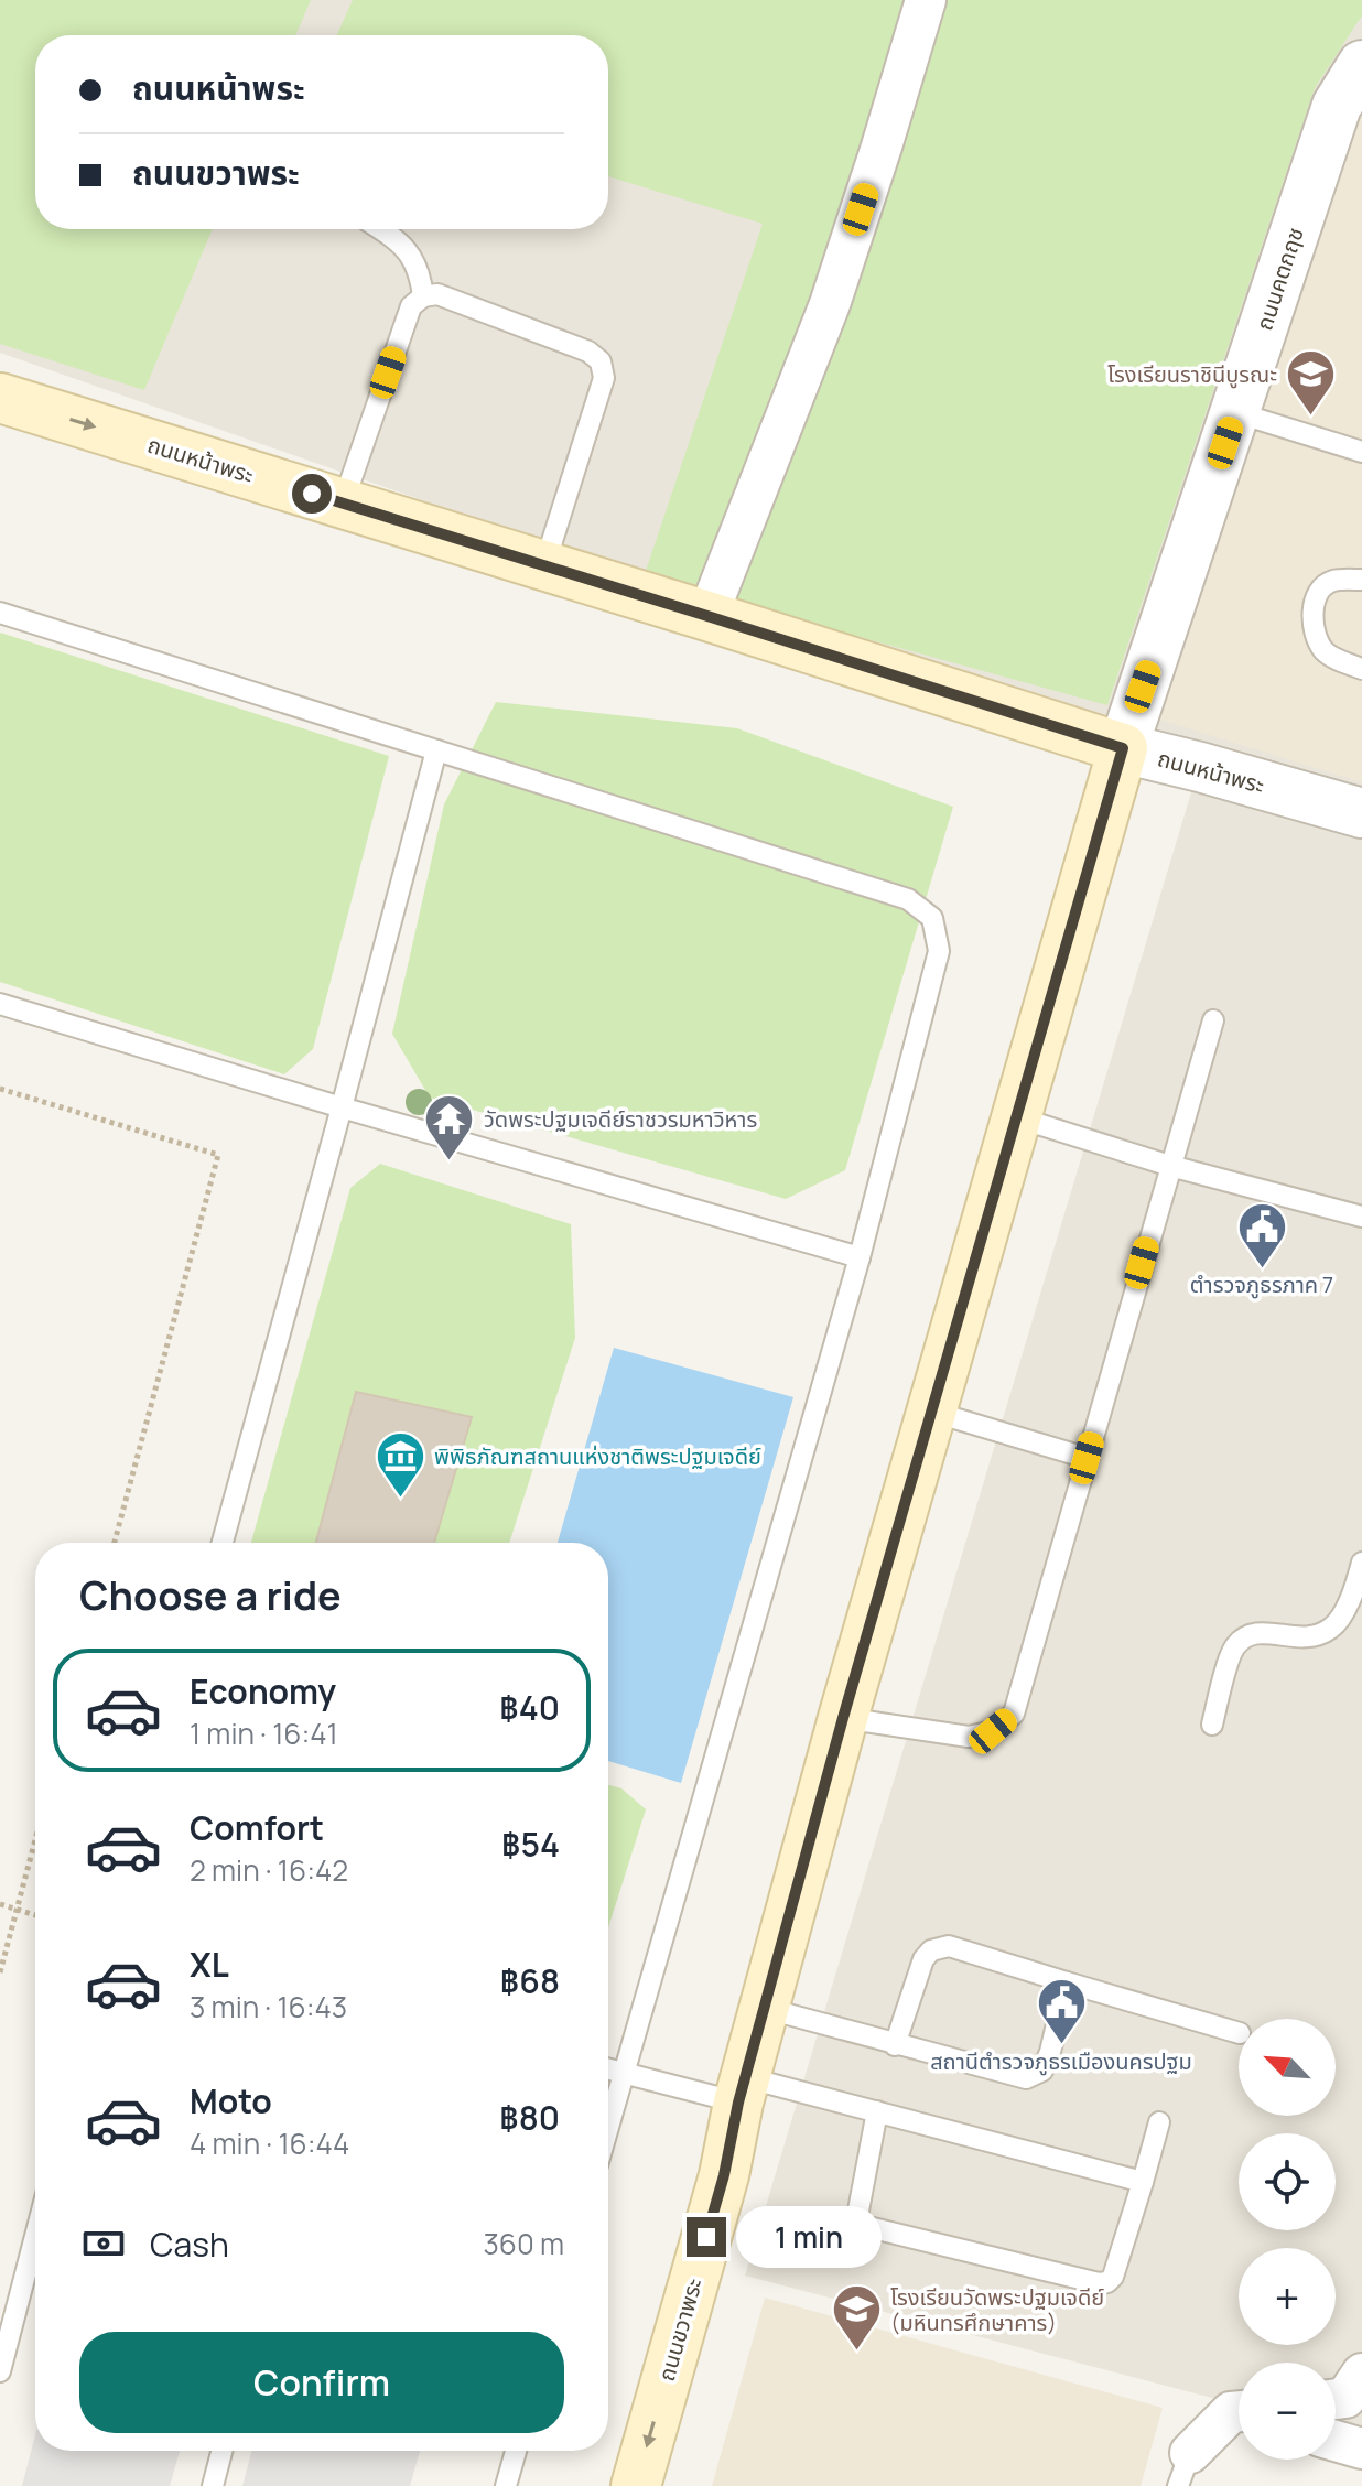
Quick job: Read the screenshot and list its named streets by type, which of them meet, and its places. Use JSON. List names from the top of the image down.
{
  "streets": {
    "main road": ["ถนนหน้าพระ", "ถนนขวาพระ"],
    "street": ["ถนนคตกฤช"]
  },
  "crossings": [
    ["ถนนคตกฤช", "ถนนหน้าพระ"],
    ["ถนนคตกฤช", "ถนนขวาพระ"],
    ["ถนนหน้าพระ", "ถนนขวาพระ"]
  ],
  "places": {
    "school or university": ["โรงเรียนราชินีบูรณะ", "โรงเรียนวัดพระปฐมเจดีย์ (มหินทรศึกษาคาร)"],
    "temple": ["วัดพระปฐมเจดีย์ราชวรมหาวิหาร"],
    "public building": ["ตำรวจภูธรภาค 7", "สถานีตำรวจภูธรเมืองนครปฐม"],
    "museum": ["พิพิธภัณฑสถานแห่งชาติพระปฐมเจดีย์"]
  },
  "north": "top left",
  "page": {
    "banner": ["ถนนหน้าพระ", "ถนนขวาพระ"],
    "heading": "Choose a ride",
    "list": [
      {
        "name": "Economy",
        "note": "1 min · 16:41",
        "value": "฿40"
      },
      {
        "name": "Comfort",
        "note": "2 min · 16:42",
        "value": "฿54"
      },
      {
        "name": "XL",
        "note": "3 min · 16:43",
        "value": "฿68"
      },
      {
        "name": "Moto",
        "note": "4 min · 16:44",
        "value": "฿80"
      }
    ],
    "map_buttons": ["+", "−"],
    "pay": ["Cash", "360 m"],
    "bubble": "1 min",
    "buttons": "Confirm"
  }
}
